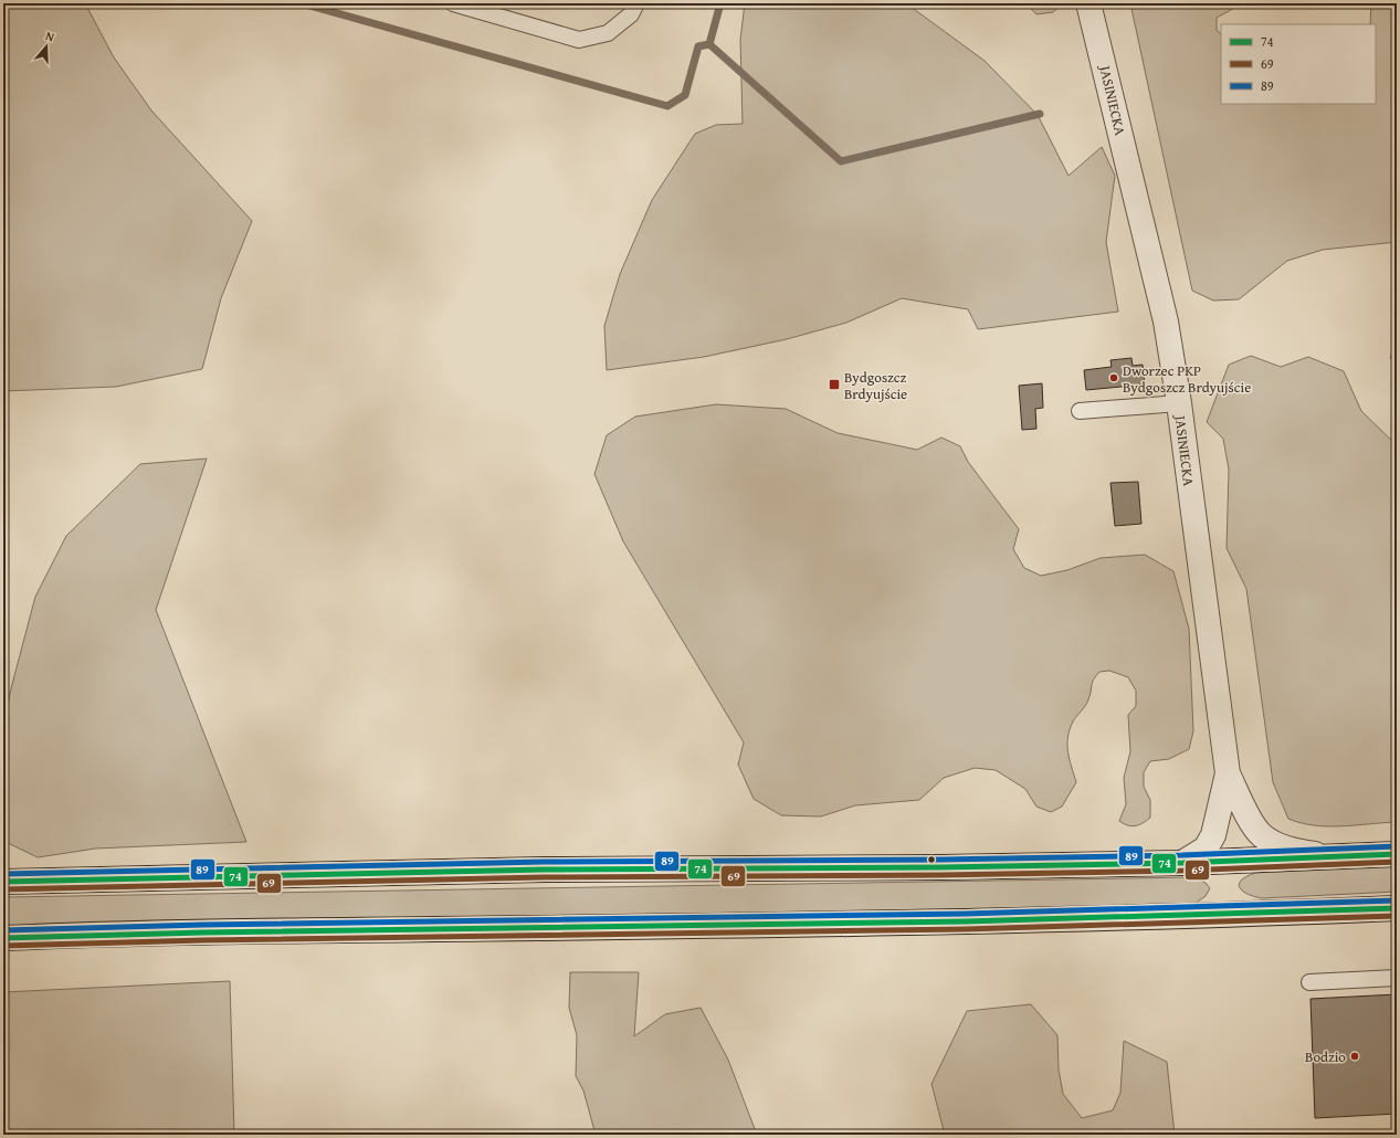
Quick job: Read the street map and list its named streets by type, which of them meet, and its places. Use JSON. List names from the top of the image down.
{
  "streets": {
    "street": ["JASINIECKA"]
  },
  "places": {
    "other": ["Dworzec PKP Bydgoszcz Brdyujście", "Bodzio"],
    "transit": ["Bydgoszcz Brdyujście"]
  },
  "lines": ["transit line 89", "transit line 74", "transit line 69"],
  "legend": ["74", "69", "89"],
  "north": "top"
}
